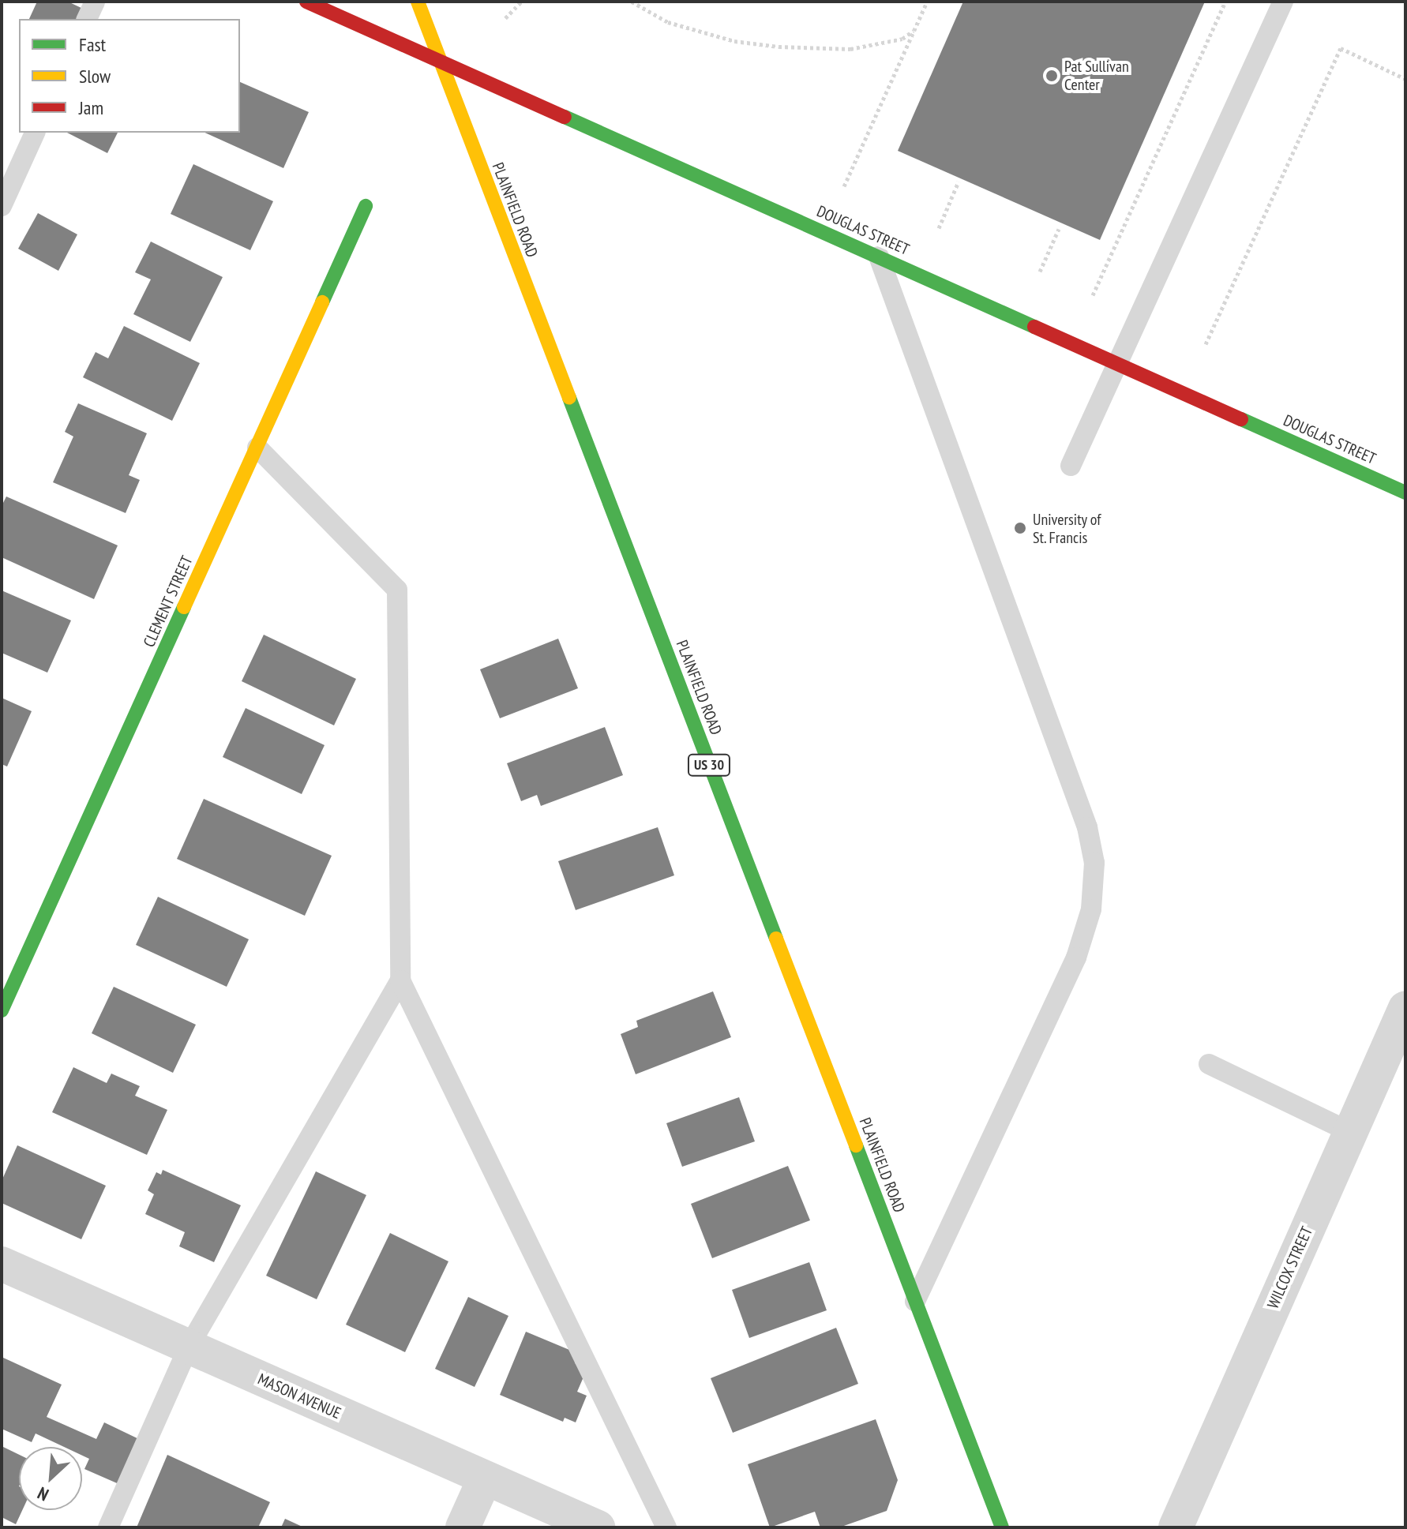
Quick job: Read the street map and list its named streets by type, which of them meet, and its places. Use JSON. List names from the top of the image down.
{
  "streets": {
    "street": [
      "PLAINFIELD ROAD",
      "DOUGLAS STREET",
      "CLEMENT STREET",
      "US 30",
      "WILCOX STREET",
      "MASON AVENUE"
    ]
  },
  "crossings": [
    ["PLAINFIELD ROAD", "DOUGLAS STREET"]
  ],
  "places": ["Pat Sullivan Center", "University of St. Francis"],
  "legend": ["Fast", "Slow", "Jam"],
  "north": "bottom left"
}
